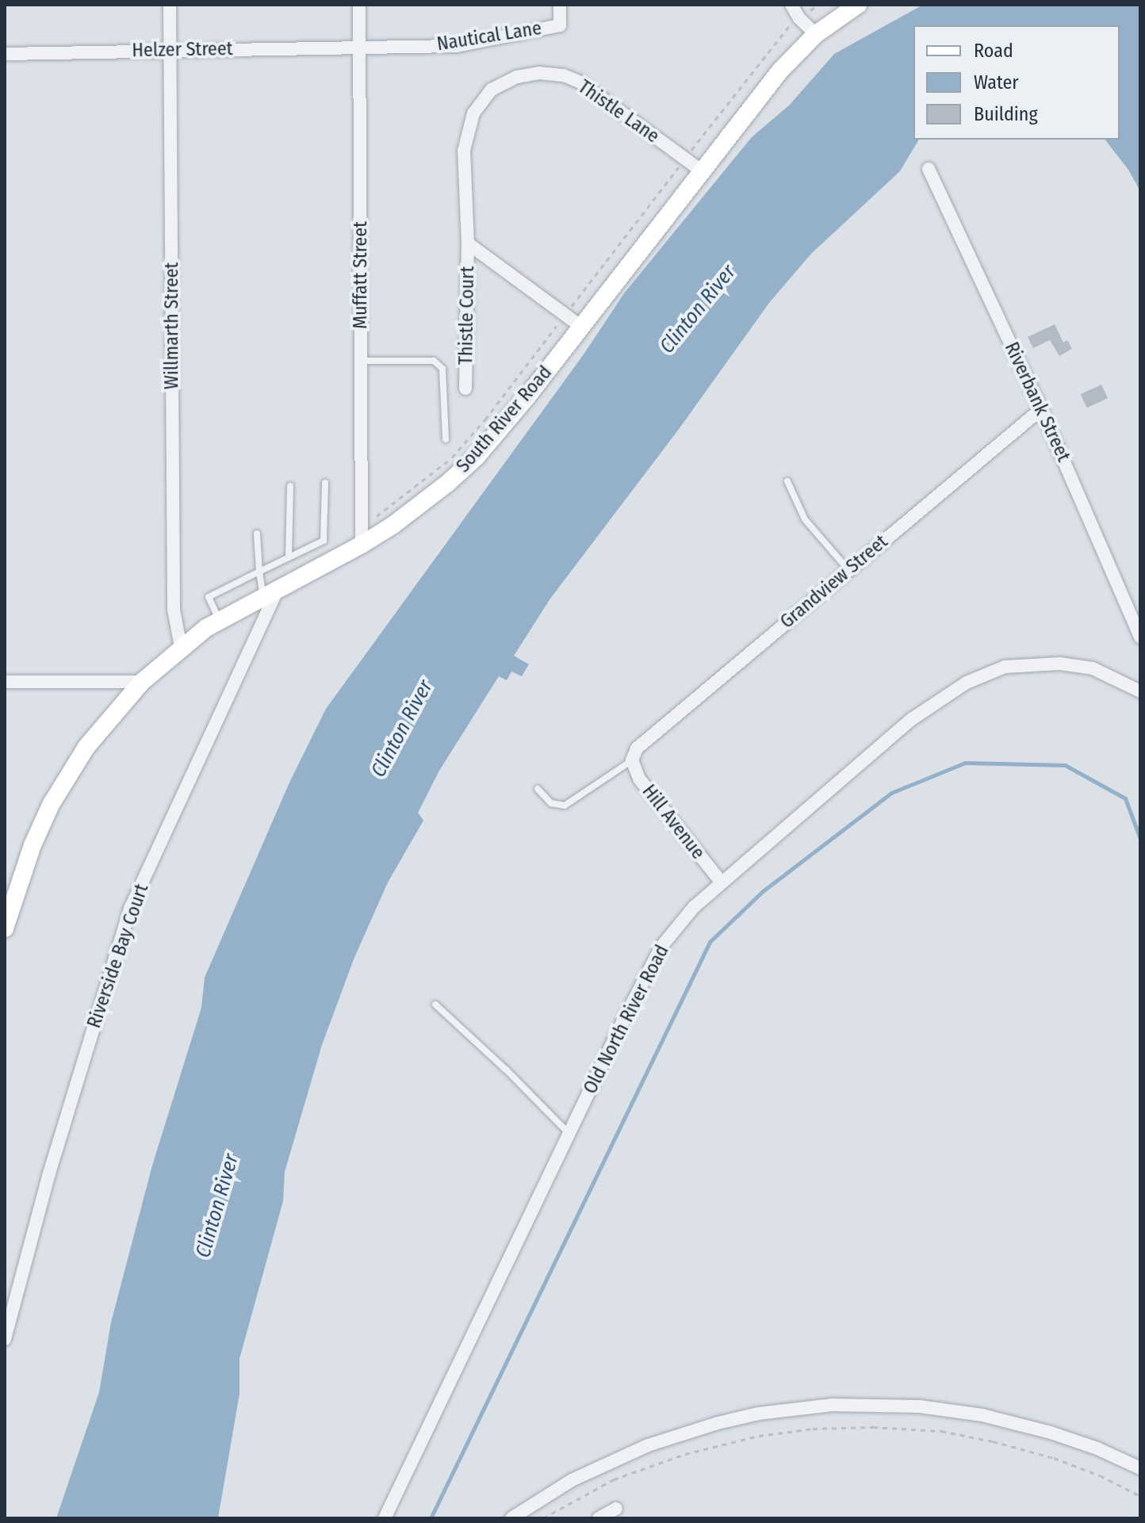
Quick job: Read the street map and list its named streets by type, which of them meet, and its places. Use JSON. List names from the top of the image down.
{
  "streets": {
    "street": [
      "Nautical Lane",
      "Helzer Street",
      "Thistle Lane",
      "Muffatt Street",
      "Thistle Court",
      "Willmarth Street",
      "Riverbank Street",
      "South River Road",
      "Grandview Street",
      "Hill Avenue",
      "Riverside Bay Court",
      "Old North River Road"
    ]
  },
  "crossings": [
    ["Nautical Lane", "Helzer Street"],
    ["Nautical Lane", "Muffatt Street"],
    ["Helzer Street", "Muffatt Street"],
    ["Helzer Street", "Willmarth Street"],
    ["Thistle Lane", "Thistle Court"],
    ["Thistle Lane", "South River Road"],
    ["Muffatt Street", "South River Road"],
    ["Willmarth Street", "South River Road"],
    ["Riverbank Street", "Grandview Street"],
    ["South River Road", "Riverside Bay Court"],
    ["Grandview Street", "Hill Avenue"],
    ["Hill Avenue", "Old North River Road"]
  ],
  "water": ["Clinton River"],
  "legend": ["Road", "Water", "Building"]
}
